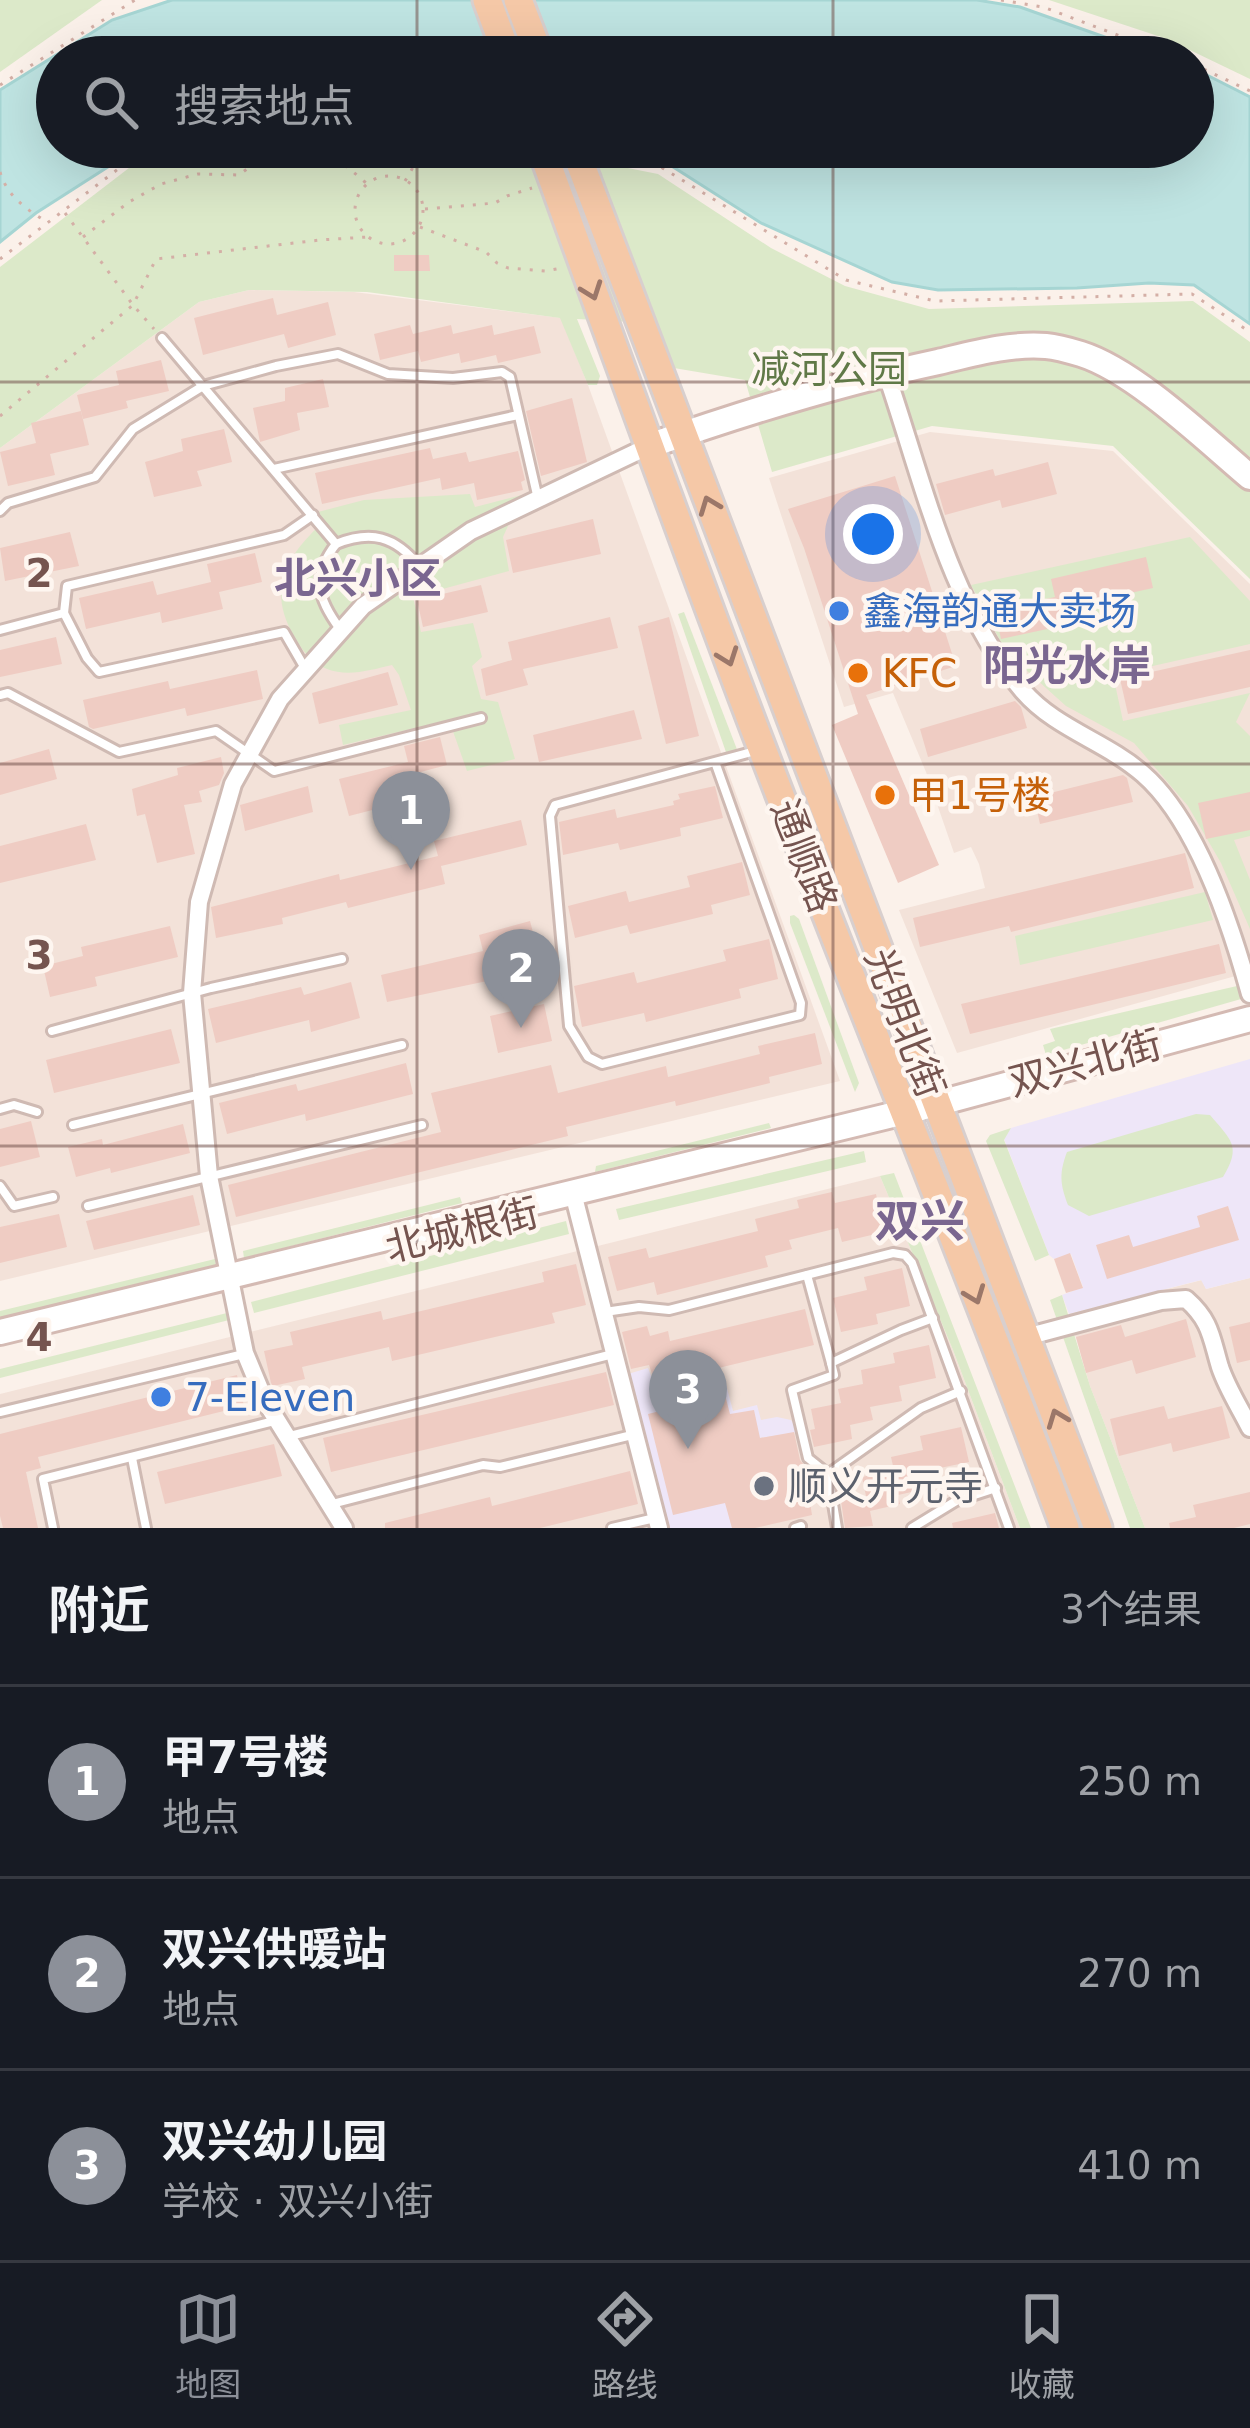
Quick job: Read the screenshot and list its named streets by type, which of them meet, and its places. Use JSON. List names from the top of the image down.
{
  "streets": {
    "main road": ["通顺路", "光明北街"],
    "street": ["双兴北街", "北城根街"]
  },
  "crossings": [
    ["通顺路", "光明北街"],
    ["通顺路", "双兴北街"],
    ["通顺路", "北城根街"],
    ["光明北街", "双兴北街"],
    ["光明北街", "北城根街"],
    ["双兴北街", "北城根街"]
  ],
  "one_way": ["通顺路", "光明北街"],
  "districts": ["北兴小区", "阳光水岸", "双兴"],
  "parks": ["减河公园"],
  "places": [
    "鑫海韵通大卖场",
    "KFC",
    "甲1号楼",
    "7-Eleven",
    "顺义开元寺"
  ],
  "page": {
    "search": "搜索地点",
    "pins": ["1", "2", "3"],
    "heading": ["附近", "3个结果"],
    "list": [
      {
        "mark": "1",
        "name": "甲7号楼",
        "note": "地点",
        "value": "250 m"
      },
      {
        "mark": "2",
        "name": "双兴供暖站",
        "note": "地点",
        "value": "270 m"
      },
      {
        "mark": "3",
        "name": "双兴幼儿园",
        "note": "学校 · 双兴小街",
        "value": "410 m"
      }
    ],
    "nav": ["地图", "路线", "收藏"]
  },
  "grid": {
    "rows": ["2", "3", "4"]
  }
}
